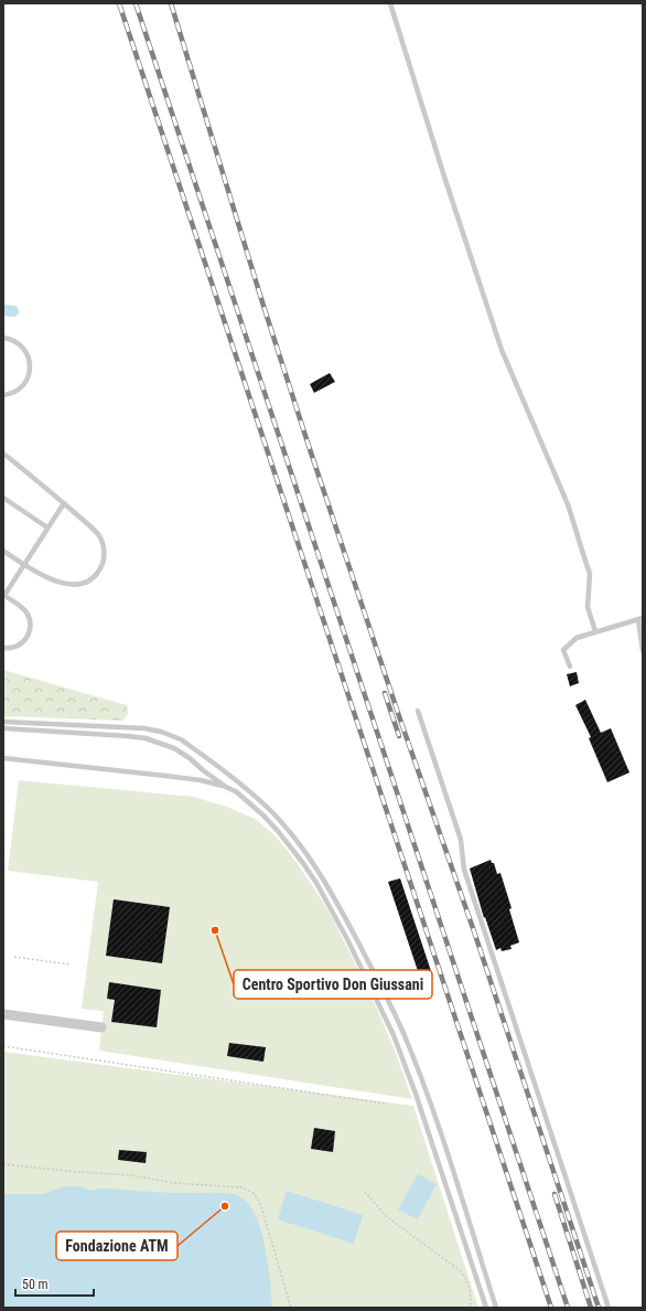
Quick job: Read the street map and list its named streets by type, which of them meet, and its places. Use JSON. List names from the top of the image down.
{
  "places": ["Centro Sportivo Don Giussani", "Fondazione ATM"],
  "scale_bar": "50 m"
}
